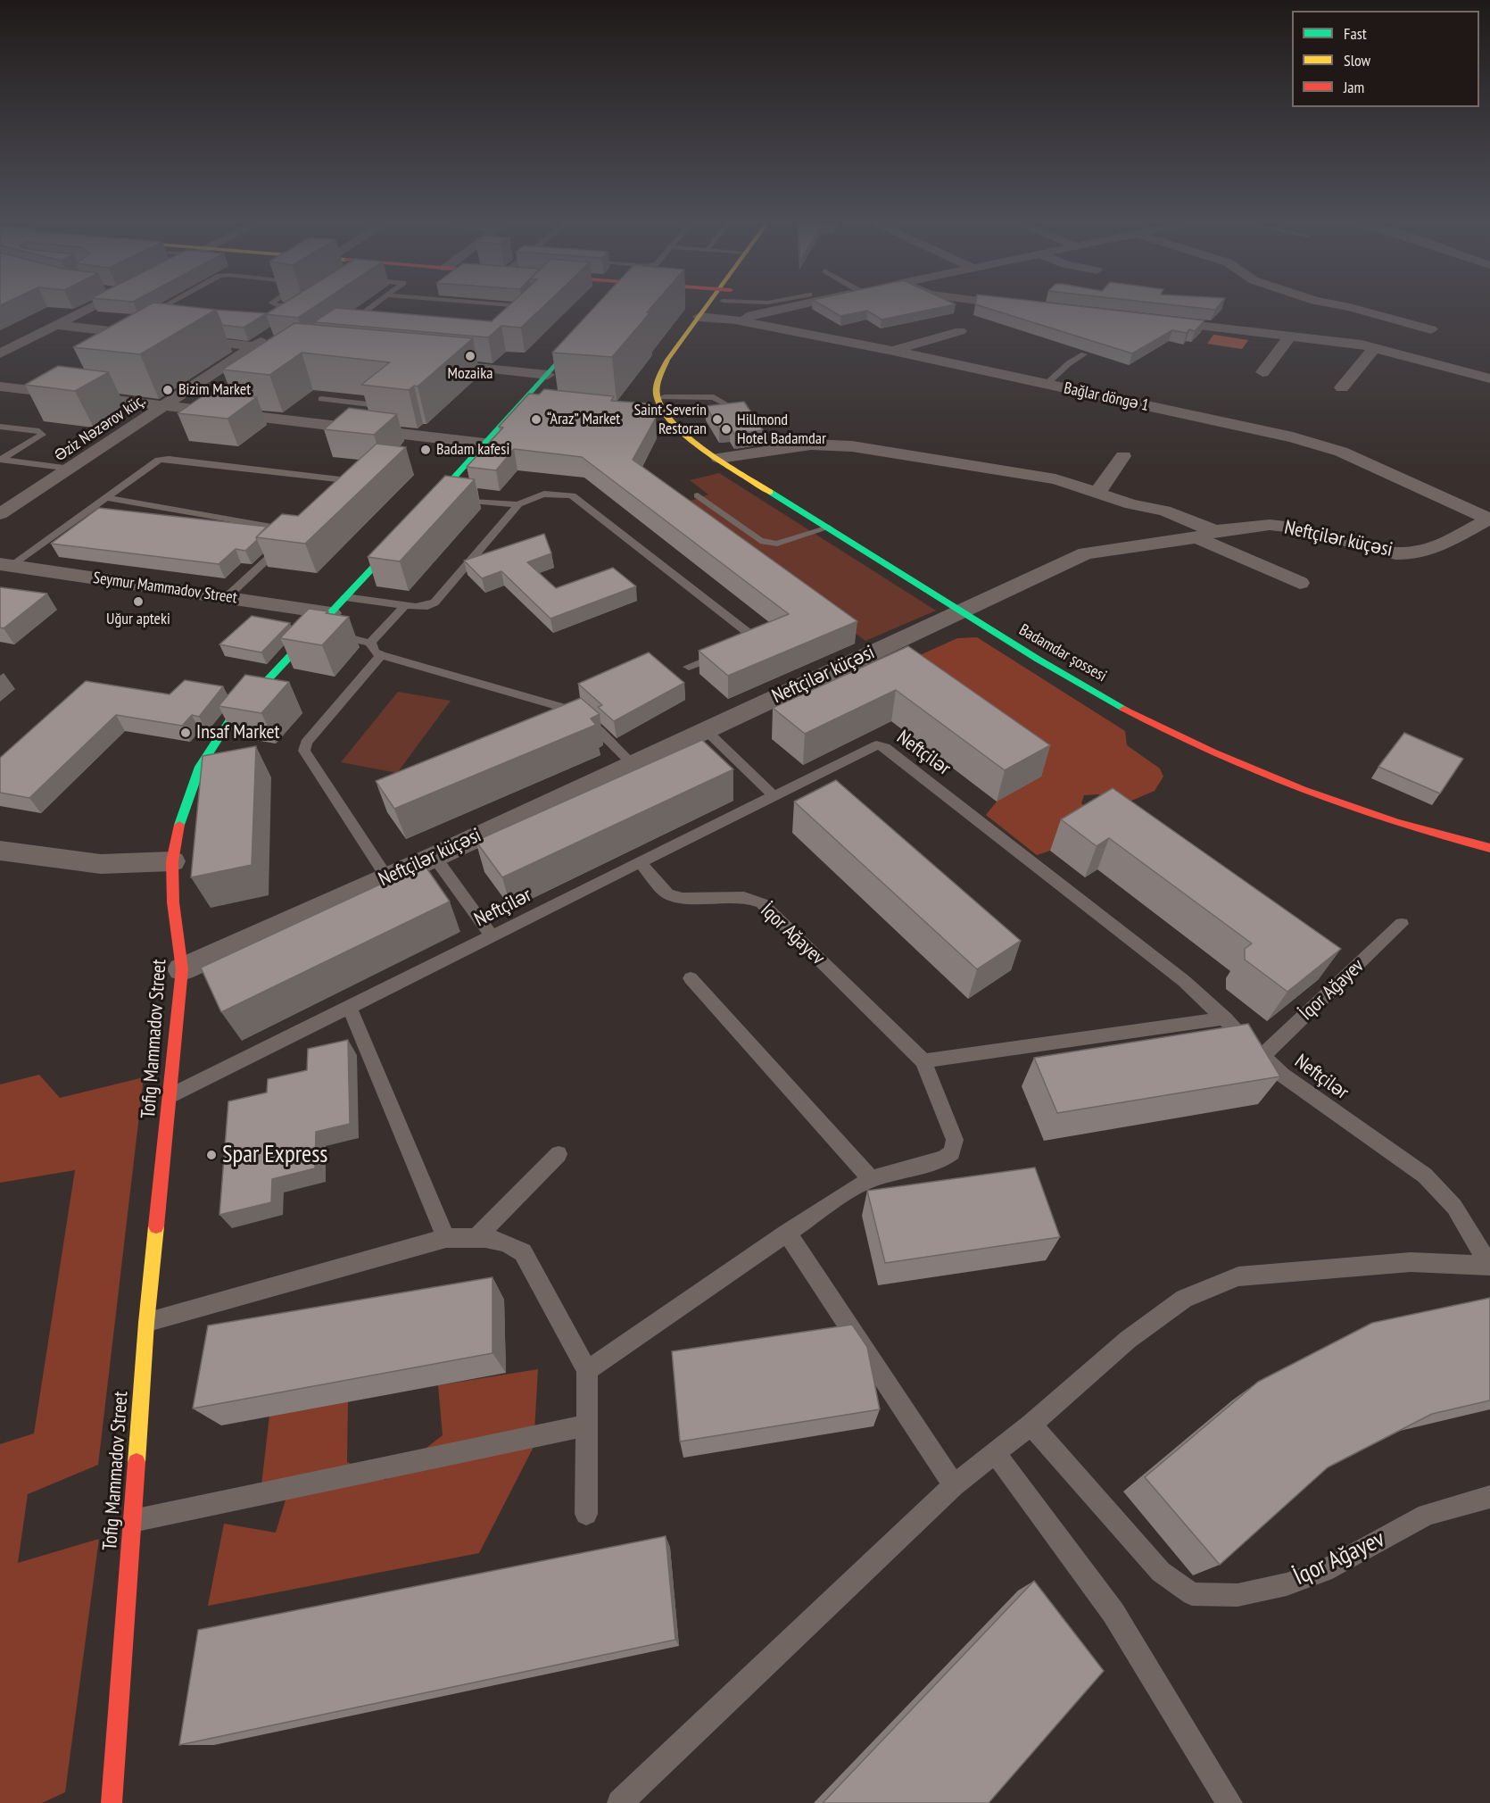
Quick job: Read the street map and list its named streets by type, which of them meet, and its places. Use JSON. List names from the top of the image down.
{
  "streets": {
    "street": [
      "Bağlar döngə 1",
      "Əziz Nəzərov küç.",
      "Neftçilər küçəsi",
      "Seymur Mammadov Street",
      "Badamdar şossesi",
      "Tofig Mammadov Street"
    ],
    "lane": ["Neftçilər", "İqor Ağayev"]
  },
  "crossings": [
    ["Bağlar döngə 1", "Neftçilər küçəsi"],
    ["Neftçilər küçəsi", "Badamdar şossesi"],
    ["Neftçilər küçəsi", "Tofig Mammadov Street"],
    ["Seymur Mammadov Street", "Tofig Mammadov Street"],
    ["Neftçilər", "İqor Ağayev"],
    ["Neftçilər", "Tofig Mammadov Street"]
  ],
  "places": [
    "Mozaika",
    "Bizim Market",
    "“Araz” Market",
    "Saint Severin Restoran",
    "Hillmond Hotel Badamdar",
    "Badam kafesi",
    "Uğur apteki",
    "Insaf Market",
    "Spar Express"
  ],
  "legend": ["Fast", "Slow", "Jam"]
}
